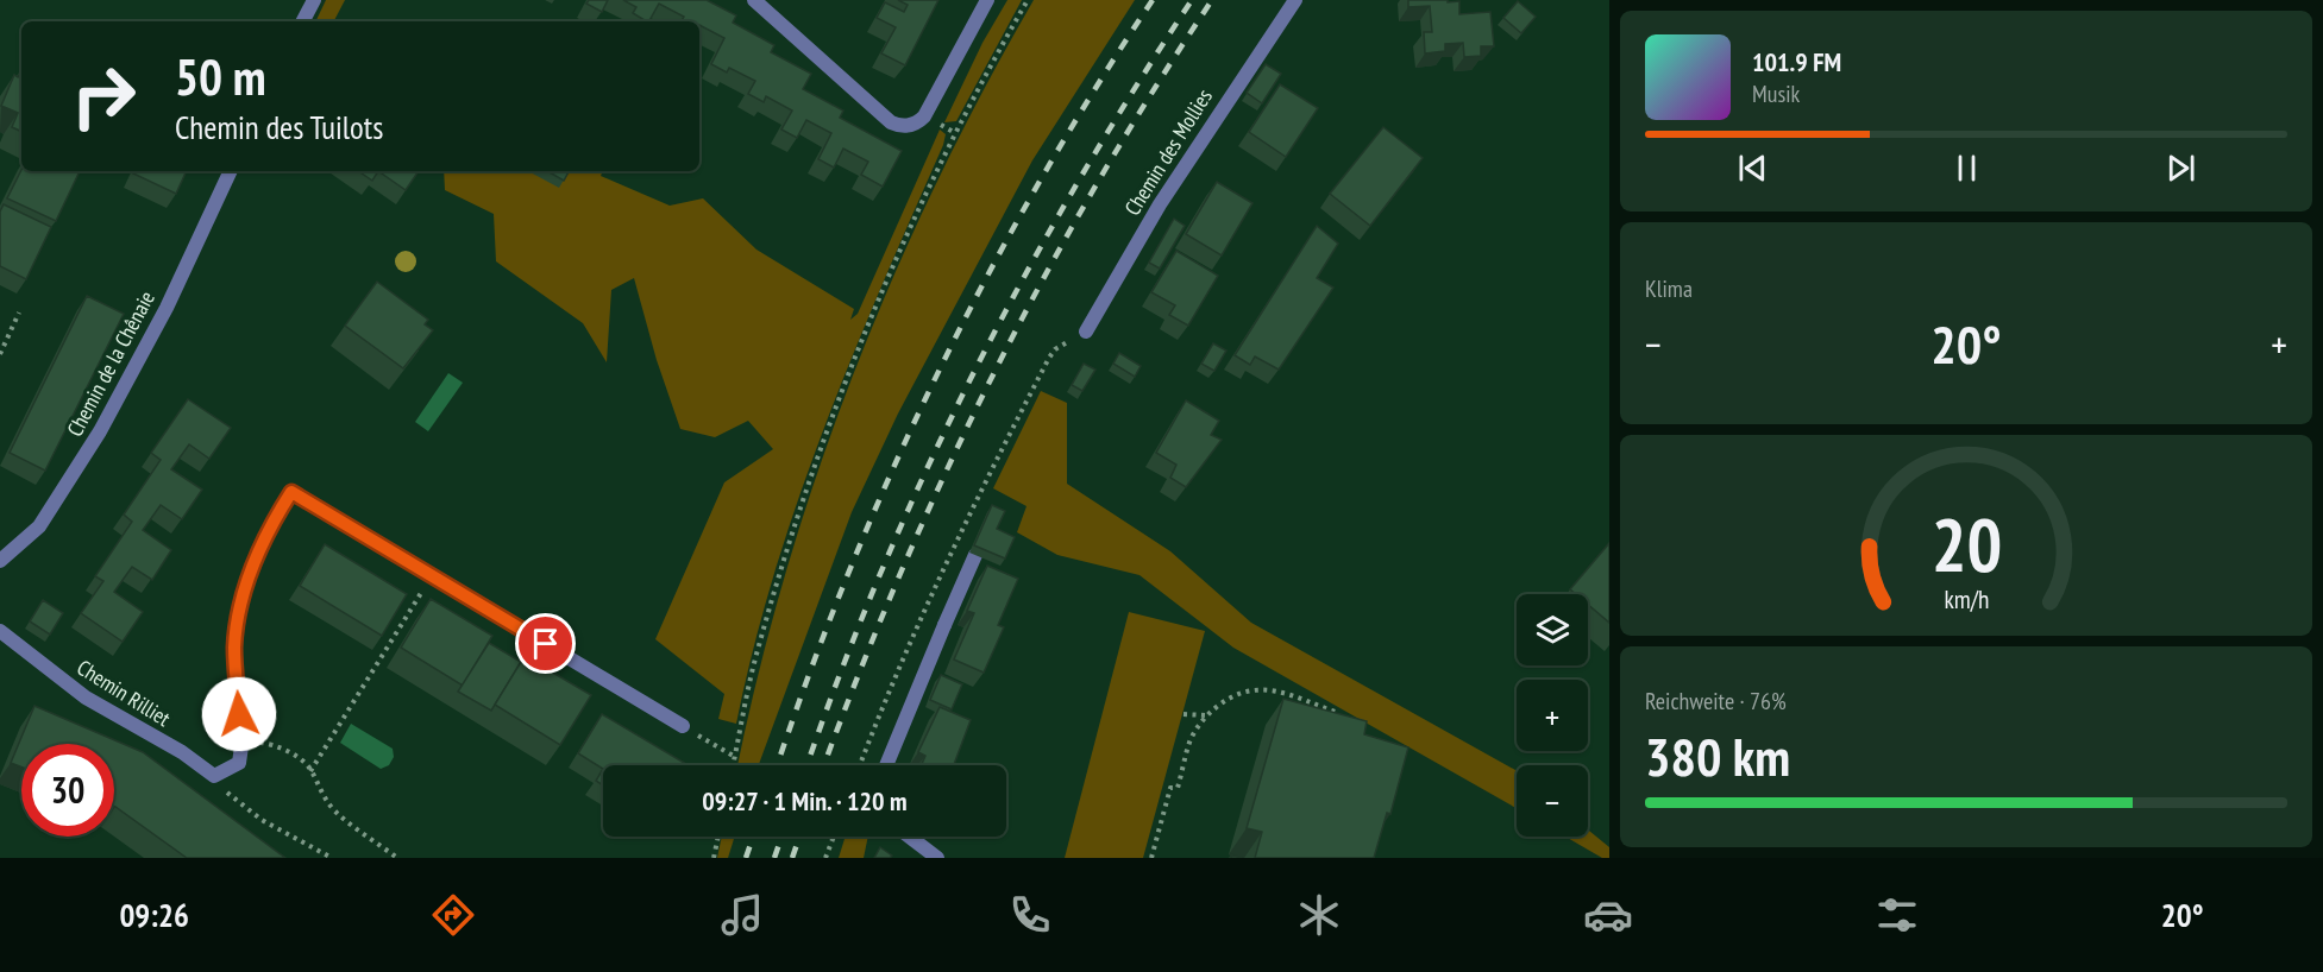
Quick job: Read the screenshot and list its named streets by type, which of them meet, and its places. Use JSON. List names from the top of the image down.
{
  "streets": {
    "street": ["Chemin des Mollies", "Chemin de la Chênaie", "Chemin Rilliet"]
  },
  "page": {
    "turn": ["50 m", "Chemin des Tuilots"],
    "song": ["101.9 FM", "Musik"],
    "tile": [
      "Klima",
      ["Reichweite · 76%", "380 km"]
    ],
    "heat": ["−", "20°", "+"],
    "map_buttons": ["+", "−"],
    "limit": "30",
    "trip": "09:27 · 1 Min. · 120 m",
    "tabs": ["09:26", "20°"],
    "gauge": ["20", "km/h"]
  }
}
